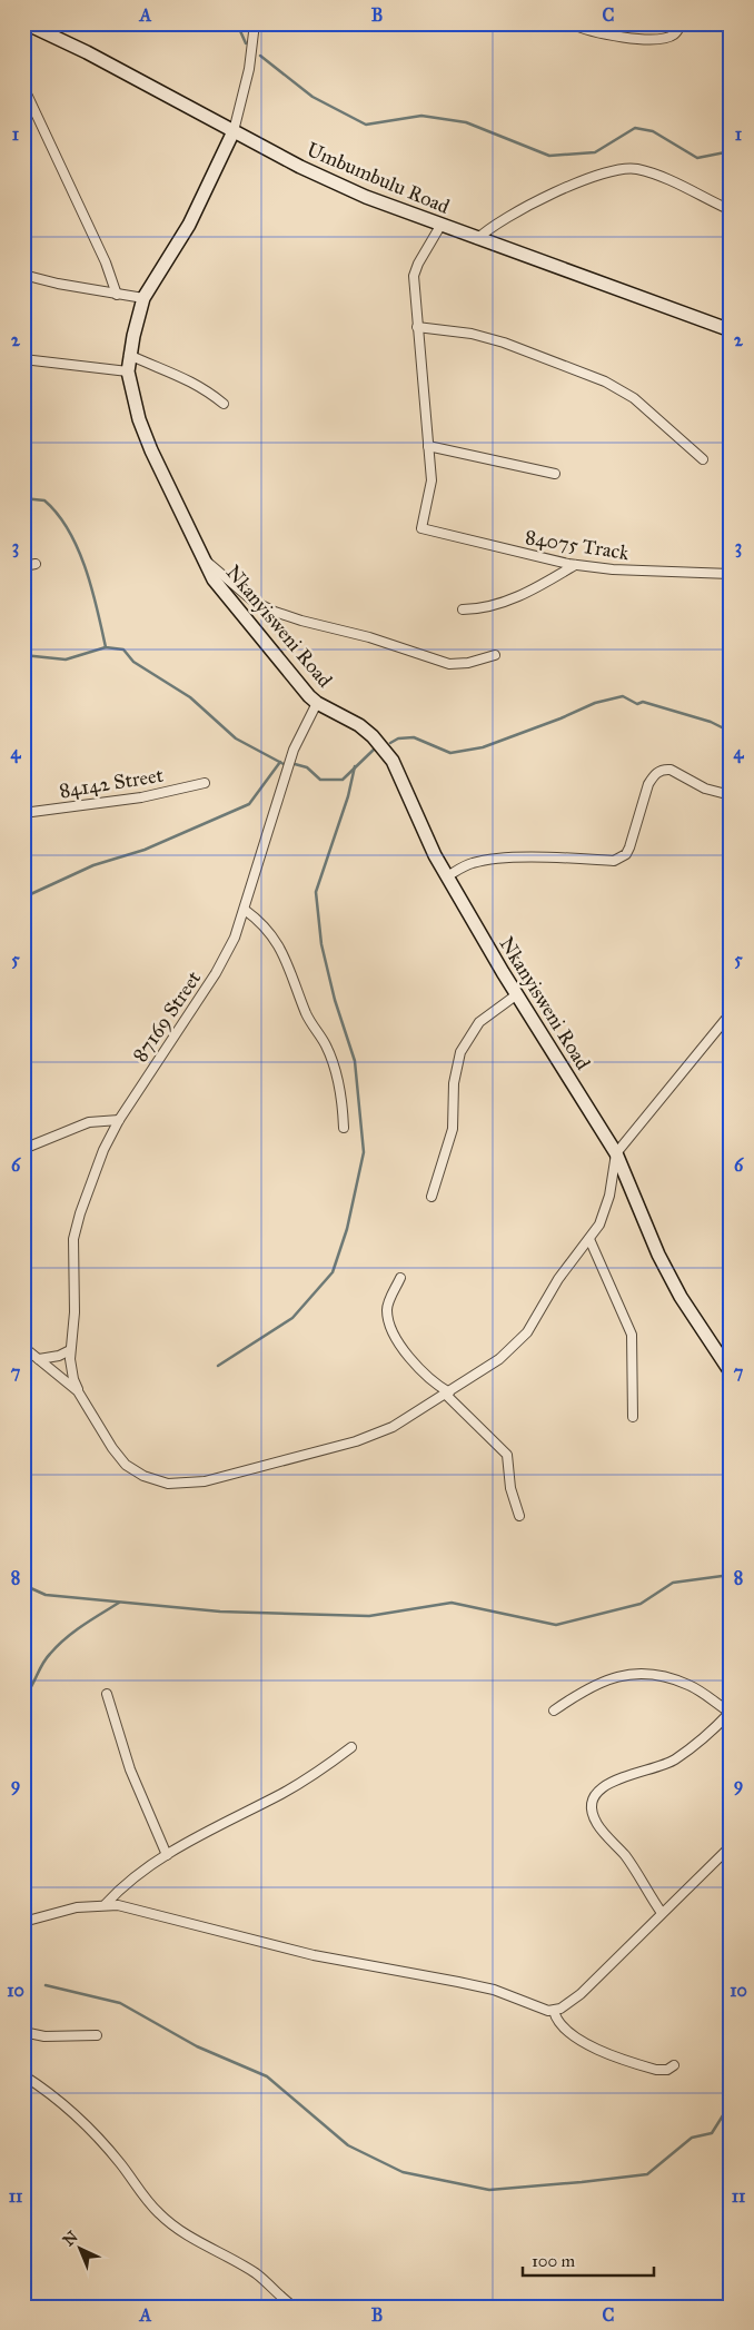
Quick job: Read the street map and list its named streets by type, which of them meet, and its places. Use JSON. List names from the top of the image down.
{
  "streets": {
    "street": [
      "Umbumbulu Road",
      "84075 Track",
      "Nkanyisweni Road",
      "84142 Street",
      "87169 Street"
    ]
  },
  "crossings": [
    ["Umbumbulu Road", "Nkanyisweni Road"],
    ["Nkanyisweni Road", "87169 Street"]
  ],
  "scale_bar": "100 m",
  "north": "top left",
  "grid": {
    "columns": ["A", "B", "C"],
    "rows": [
      "1",
      "2",
      "3",
      "4",
      "5",
      "6",
      "7",
      "8",
      "9",
      "10",
      "11"
    ]
  }
}
